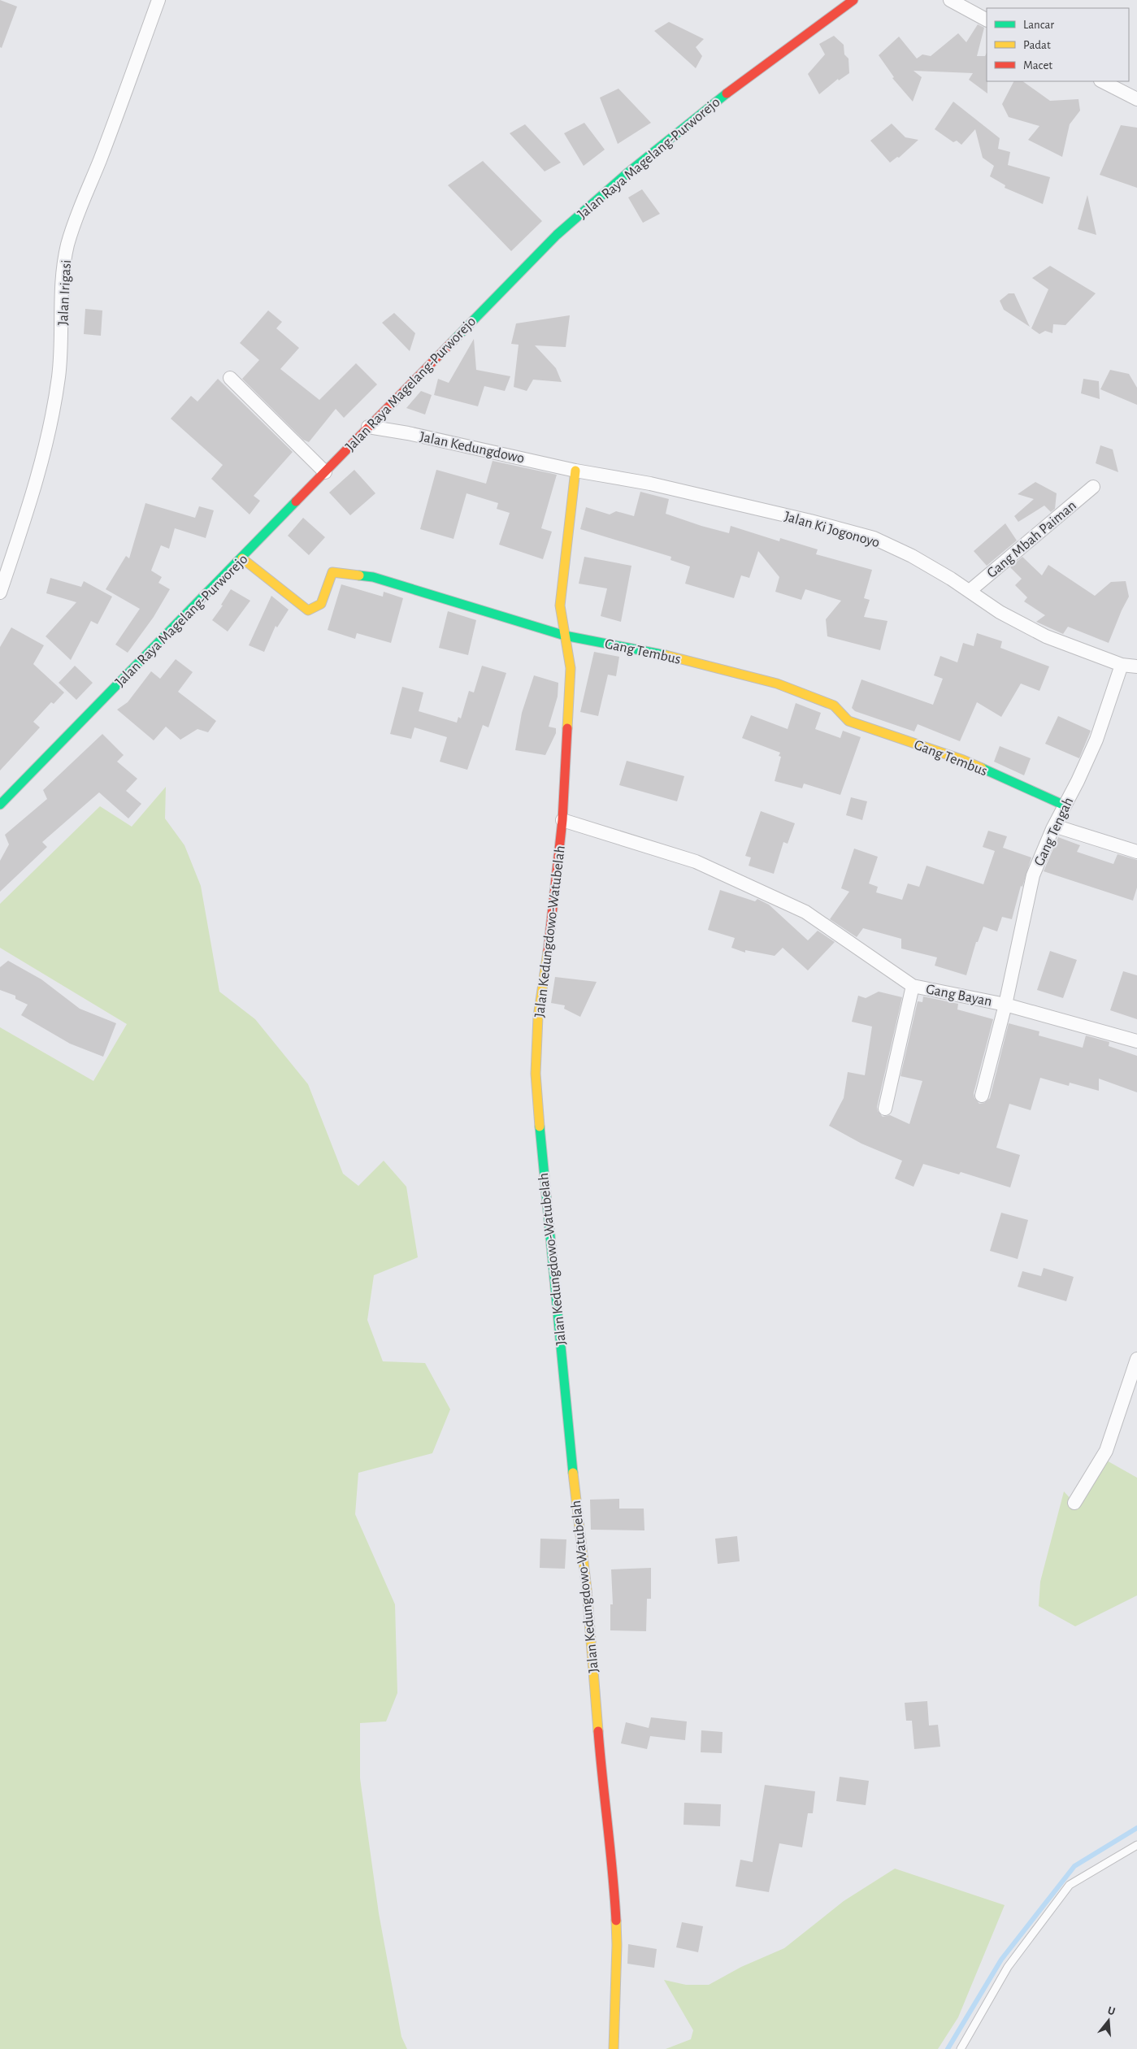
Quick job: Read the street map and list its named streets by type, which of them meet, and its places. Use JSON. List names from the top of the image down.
{
  "streets": {
    "street": [
      "Jalan Raya Magelang-Purworejo",
      "Jalan Irigasi",
      "Jalan Kedungdowo",
      "Jalan Ki Jogonoyo",
      "Gang Mbah Paiman",
      "Gang Tembus",
      "Gang Tengah",
      "Jalan Kedungdowo-Watubelah",
      "Gang Bayan"
    ]
  },
  "crossings": [
    ["Jalan Raya Magelang-Purworejo", "Jalan Kedungdowo"],
    ["Jalan Raya Magelang-Purworejo", "Gang Tembus"],
    ["Jalan Kedungdowo", "Jalan Ki Jogonoyo"],
    ["Jalan Kedungdowo", "Jalan Kedungdowo-Watubelah"],
    ["Jalan Ki Jogonoyo", "Gang Mbah Paiman"],
    ["Jalan Ki Jogonoyo", "Gang Tengah"],
    ["Jalan Ki Jogonoyo", "Jalan Kedungdowo-Watubelah"],
    ["Gang Tembus", "Gang Tengah"],
    ["Gang Tembus", "Jalan Kedungdowo-Watubelah"],
    ["Gang Tengah", "Gang Bayan"]
  ],
  "legend": ["Lancar", "Padat", "Macet"],
  "north": "top"
}
